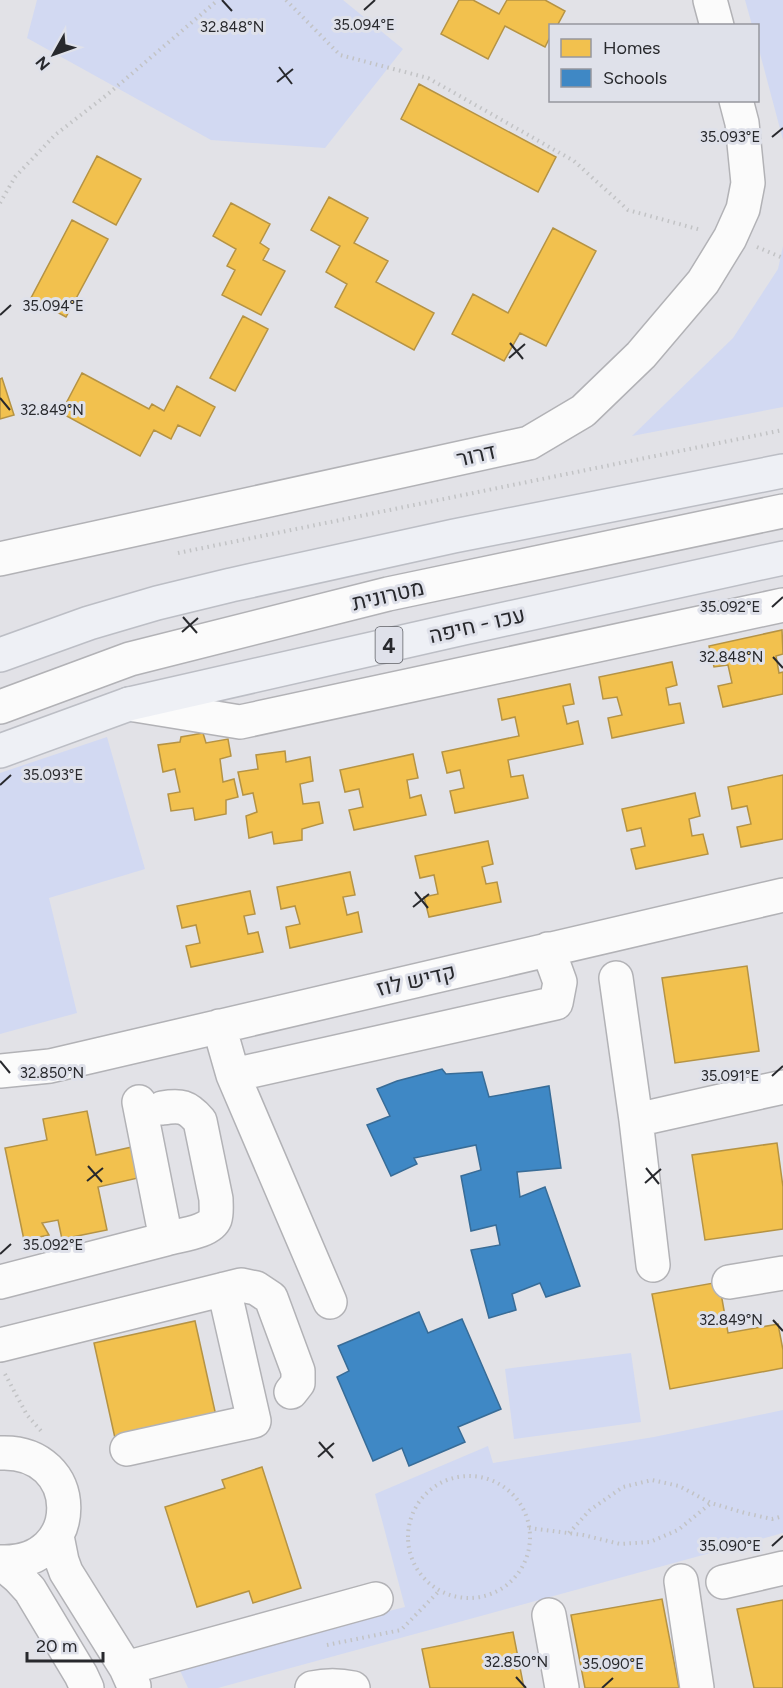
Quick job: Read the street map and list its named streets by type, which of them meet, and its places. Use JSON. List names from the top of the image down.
{
  "streets": {
    "highway": ["עכו - חיפה", "4"],
    "street": ["דרור", "מטרונית", "קדיש לוז"]
  },
  "legend": ["Homes", "Schools"],
  "scale_bar": "20 m",
  "north": "bottom left",
  "coordinates": [
    "35.094°E",
    "32.848°N",
    "35.093°E",
    "32.849°N",
    "35.092°E",
    "32.850°N",
    "35.091°E",
    "35.090°E"
  ]
}
